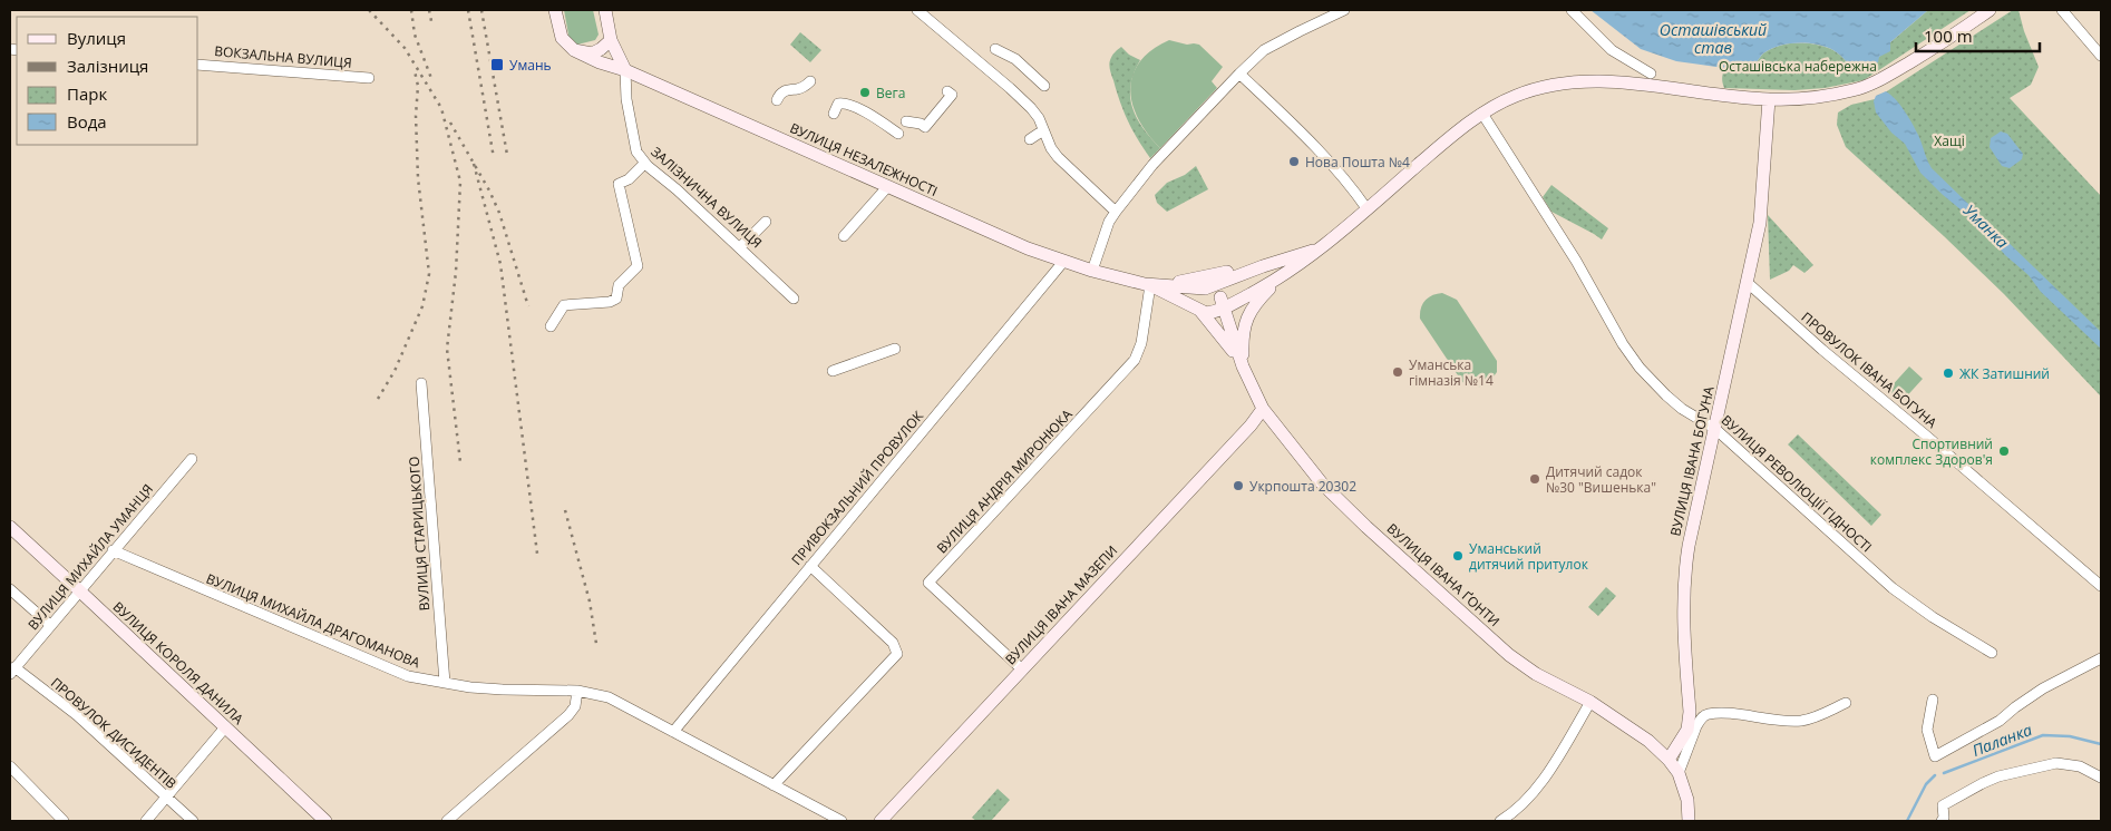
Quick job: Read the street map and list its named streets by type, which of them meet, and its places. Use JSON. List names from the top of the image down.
{
  "streets": {
    "main road": [
      "ВУЛИЦЯ НЕЗАЛЕЖНОСТІ",
      "ЗАЛІЗНИЧНА ВУЛИЦЯ",
      "ВУЛИЦЯ ІВАНА БОГУНА",
      "ВУЛИЦЯ ІВАНА ҐОНТИ",
      "ВУЛИЦЯ ІВАНА МАЗЕПИ",
      "ВУЛИЦЯ КОРОЛЯ ДАНИЛА"
    ],
    "street": [
      "ВОКЗАЛЬНА ВУЛИЦЯ",
      "ПРОВУЛОК ІВАНА БОГУНА",
      "ВУЛИЦЯ АНДРІЯ МИРОНЮКА",
      "ВУЛИЦЯ РЕВОЛЮЦІЇ ГІДНОСТІ",
      "ПРИВОКЗАЛЬНИЙ ПРОВУЛОК",
      "ВУЛИЦЯ СТАРИЦЬКОГО",
      "ВУЛИЦЯ МИХАЙЛА УМАНЦЯ",
      "ВУЛИЦЯ МИХАЙЛА ДРАГОМАНОВА",
      "ПРОВУЛОК ДИСИДЕНТІВ"
    ]
  },
  "crossings": [
    ["ВУЛИЦЯ НЕЗАЛЕЖНОСТІ", "ЗАЛІЗНИЧНА ВУЛИЦЯ"],
    ["ВУЛИЦЯ НЕЗАЛЕЖНОСТІ", "ВУЛИЦЯ ІВАНА БОГУНА"],
    ["ВУЛИЦЯ НЕЗАЛЕЖНОСТІ", "ВУЛИЦЯ АНДРІЯ МИРОНЮКА"],
    ["ВУЛИЦЯ НЕЗАЛЕЖНОСТІ", "ВУЛИЦЯ РЕВОЛЮЦІЇ ГІДНОСТІ"],
    ["ВУЛИЦЯ НЕЗАЛЕЖНОСТІ", "ПРИВОКЗАЛЬНИЙ ПРОВУЛОК"],
    ["ВУЛИЦЯ НЕЗАЛЕЖНОСТІ", "ВУЛИЦЯ ІВАНА ҐОНТИ"],
    ["ПРОВУЛОК ІВАНА БОГУНА", "ВУЛИЦЯ ІВАНА БОГУНА"],
    ["ВУЛИЦЯ ІВАНА БОГУНА", "ВУЛИЦЯ РЕВОЛЮЦІЇ ГІДНОСТІ"],
    ["ВУЛИЦЯ ІВАНА БОГУНА", "ВУЛИЦЯ ІВАНА ҐОНТИ"],
    ["ВУЛИЦЯ АНДРІЯ МИРОНЮКА", "ВУЛИЦЯ ІВАНА МАЗЕПИ"],
    ["ПРИВОКЗАЛЬНИЙ ПРОВУЛОК", "ВУЛИЦЯ МИХАЙЛА ДРАГОМАНОВА"],
    ["ВУЛИЦЯ СТАРИЦЬКОГО", "ВУЛИЦЯ МИХАЙЛА ДРАГОМАНОВА"],
    ["ВУЛИЦЯ МИХАЙЛА УМАНЦЯ", "ВУЛИЦЯ МИХАЙЛА ДРАГОМАНОВА"],
    ["ВУЛИЦЯ МИХАЙЛА УМАНЦЯ", "ВУЛИЦЯ КОРОЛЯ ДАНИЛА"],
    ["ВУЛИЦЯ МИХАЙЛА УМАНЦЯ", "ПРОВУЛОК ДИСИДЕНТІВ"],
    ["ВУЛИЦЯ ІВАНА ҐОНТИ", "ВУЛИЦЯ ІВАНА МАЗЕПИ"]
  ],
  "water": ["Осташівський став", "Уманка", "Паланка"],
  "parks": ["Осташівська набережна", "Хащі"],
  "places": {
    "transit": ["Умань"],
    "other": [
      "Вега",
      "Нова Пошта №4",
      "Уманська гімназія №14",
      "ЖК Затишний",
      "Спортивний комплекс Здоров'я",
      "Дитячий садок №30 \"Вишенька\"",
      "Укрпошта 20302",
      "Уманський дитячий притулок"
    ]
  },
  "legend": [
    "Вулиця",
    "Залізниця",
    "Парк",
    "Вода"
  ],
  "scale_bar": "100 m"
}
